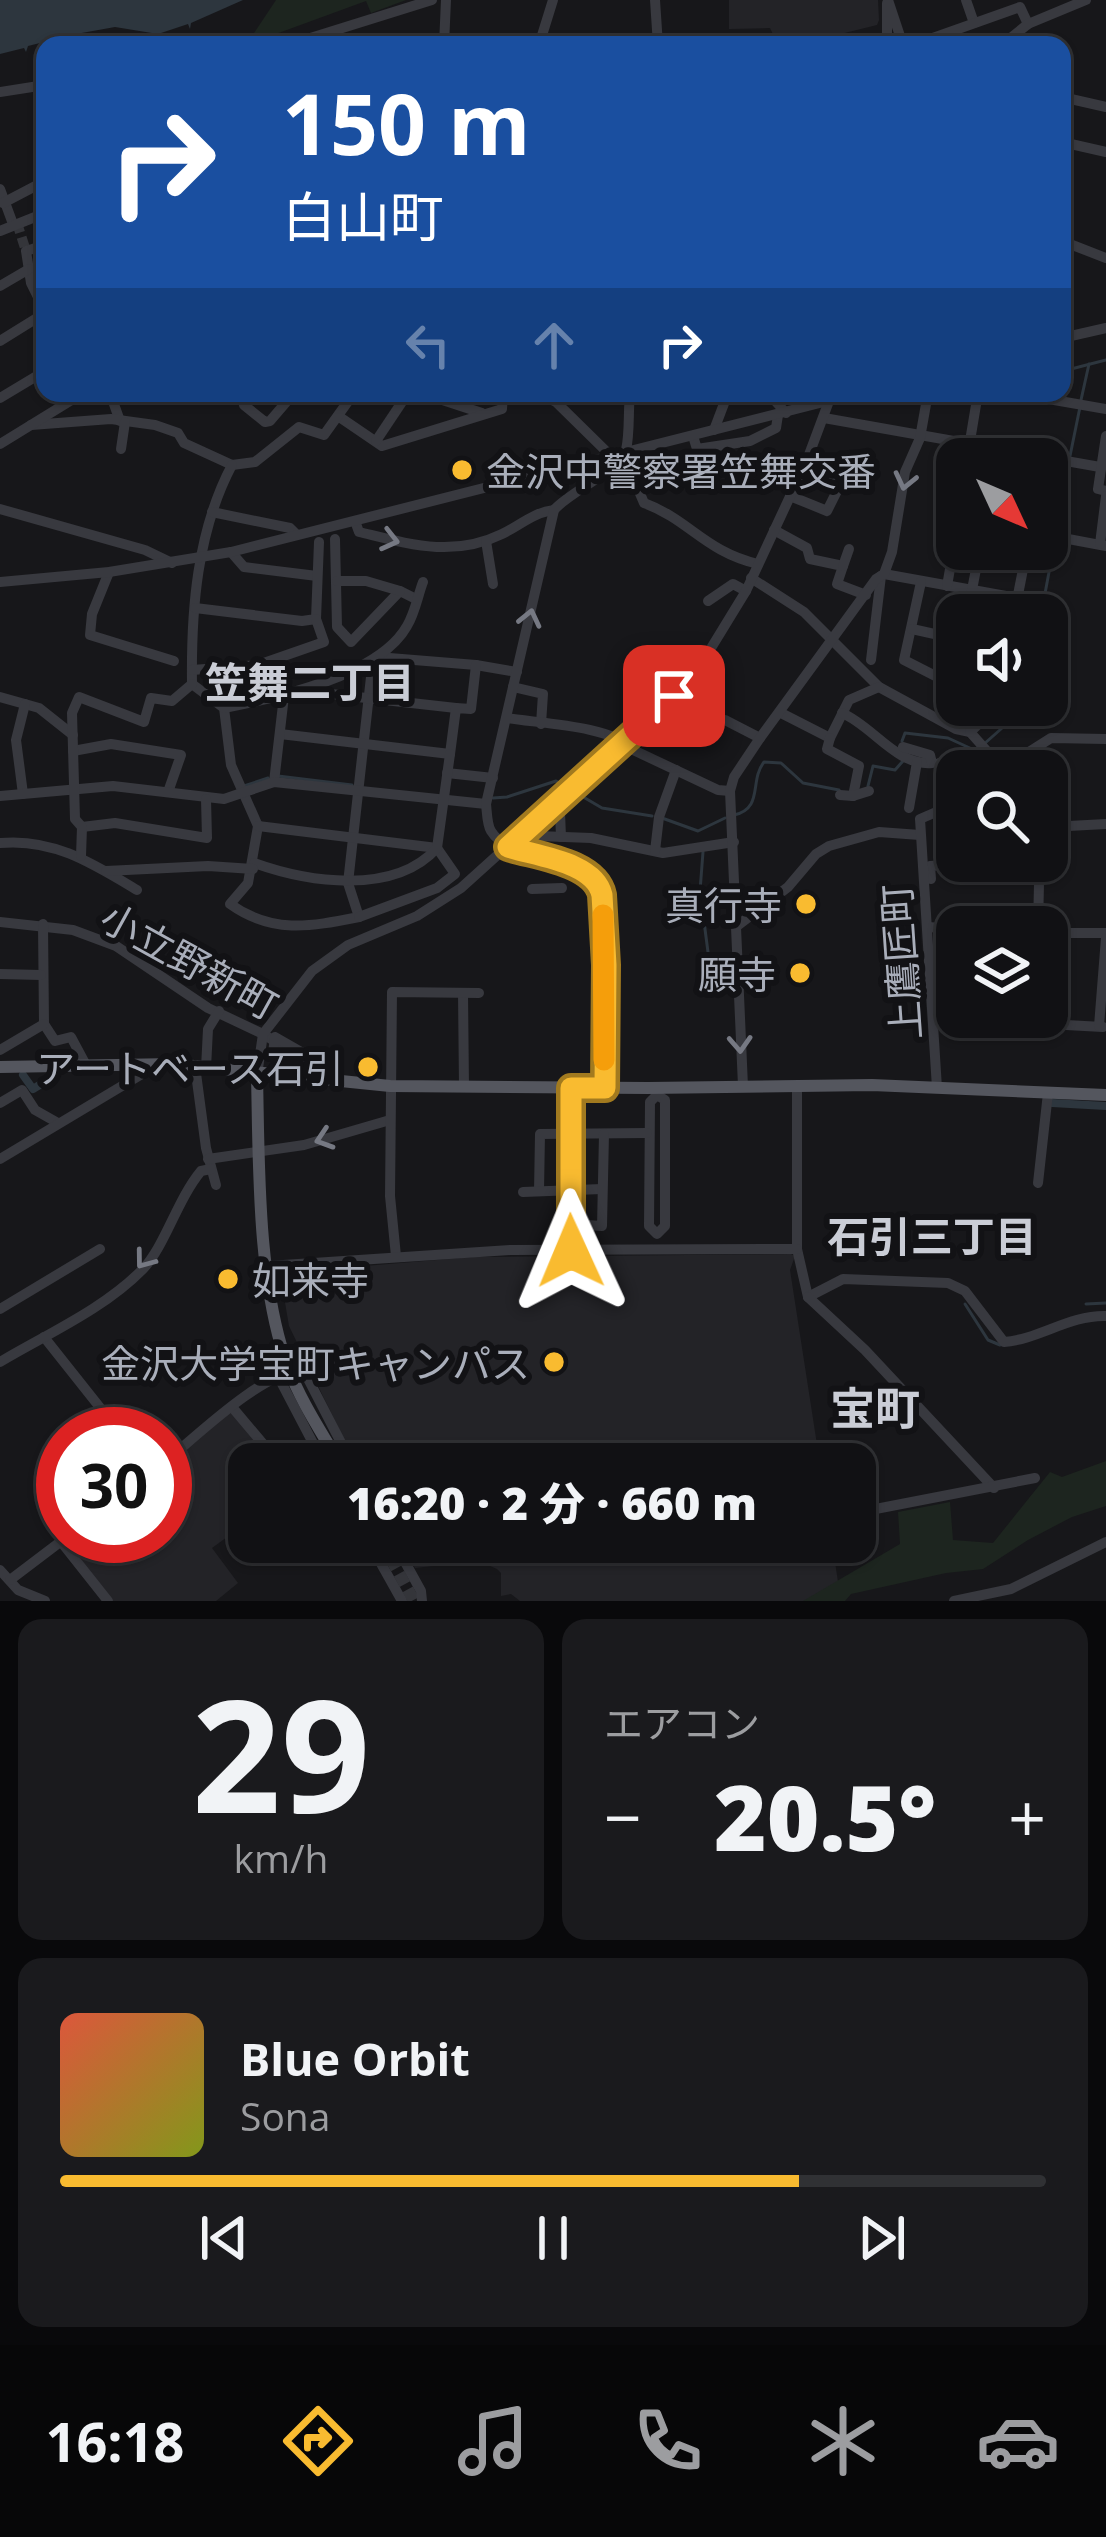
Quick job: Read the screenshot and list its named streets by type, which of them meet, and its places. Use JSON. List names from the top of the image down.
{
  "streets": {
    "street": ["小立野新町", "上鷹匠町"]
  },
  "districts": ["笠舞二丁目", "石引三丁目", "宝町"],
  "places": [
    "金沢中警察署笠舞交番",
    "真行寺",
    "願寺",
    "アートベース石引",
    "如来寺",
    "金沢大学宝町キャンパス"
  ],
  "north": "bottom right",
  "page": {
    "turn": ["150 m", "白山町"],
    "limit": "30",
    "trip": "16:20 · 2 分 · 660 m",
    "tile": [
      ["29", "km/h"],
      "エアコン"
    ],
    "heat": ["−", "20.5°", "+"],
    "song": ["Blue Orbit", "Sona"],
    "tabs": "16:18"
  }
}
